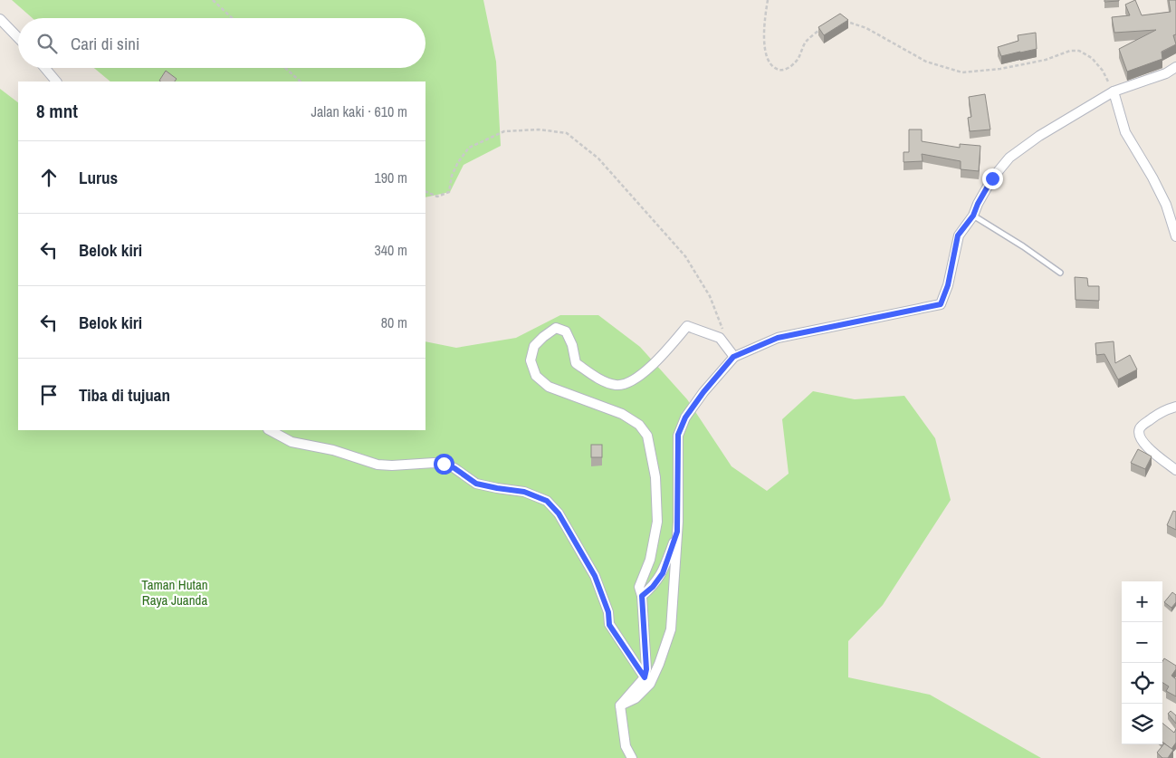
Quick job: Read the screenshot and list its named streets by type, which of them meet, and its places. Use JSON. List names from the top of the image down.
{
  "parks": ["Taman Hutan Raya Juanda"],
  "page": {
    "search": "Cari di sini",
    "heading": ["8 mnt", "Jalan kaki · 610 m"],
    "list": [
      ["Lurus", "190 m"],
      ["Belok kiri", "340 m"],
      ["Belok kiri", "80 m"],
      "Tiba di tujuan"
    ],
    "map_buttons": ["+", "−"]
  }
}
